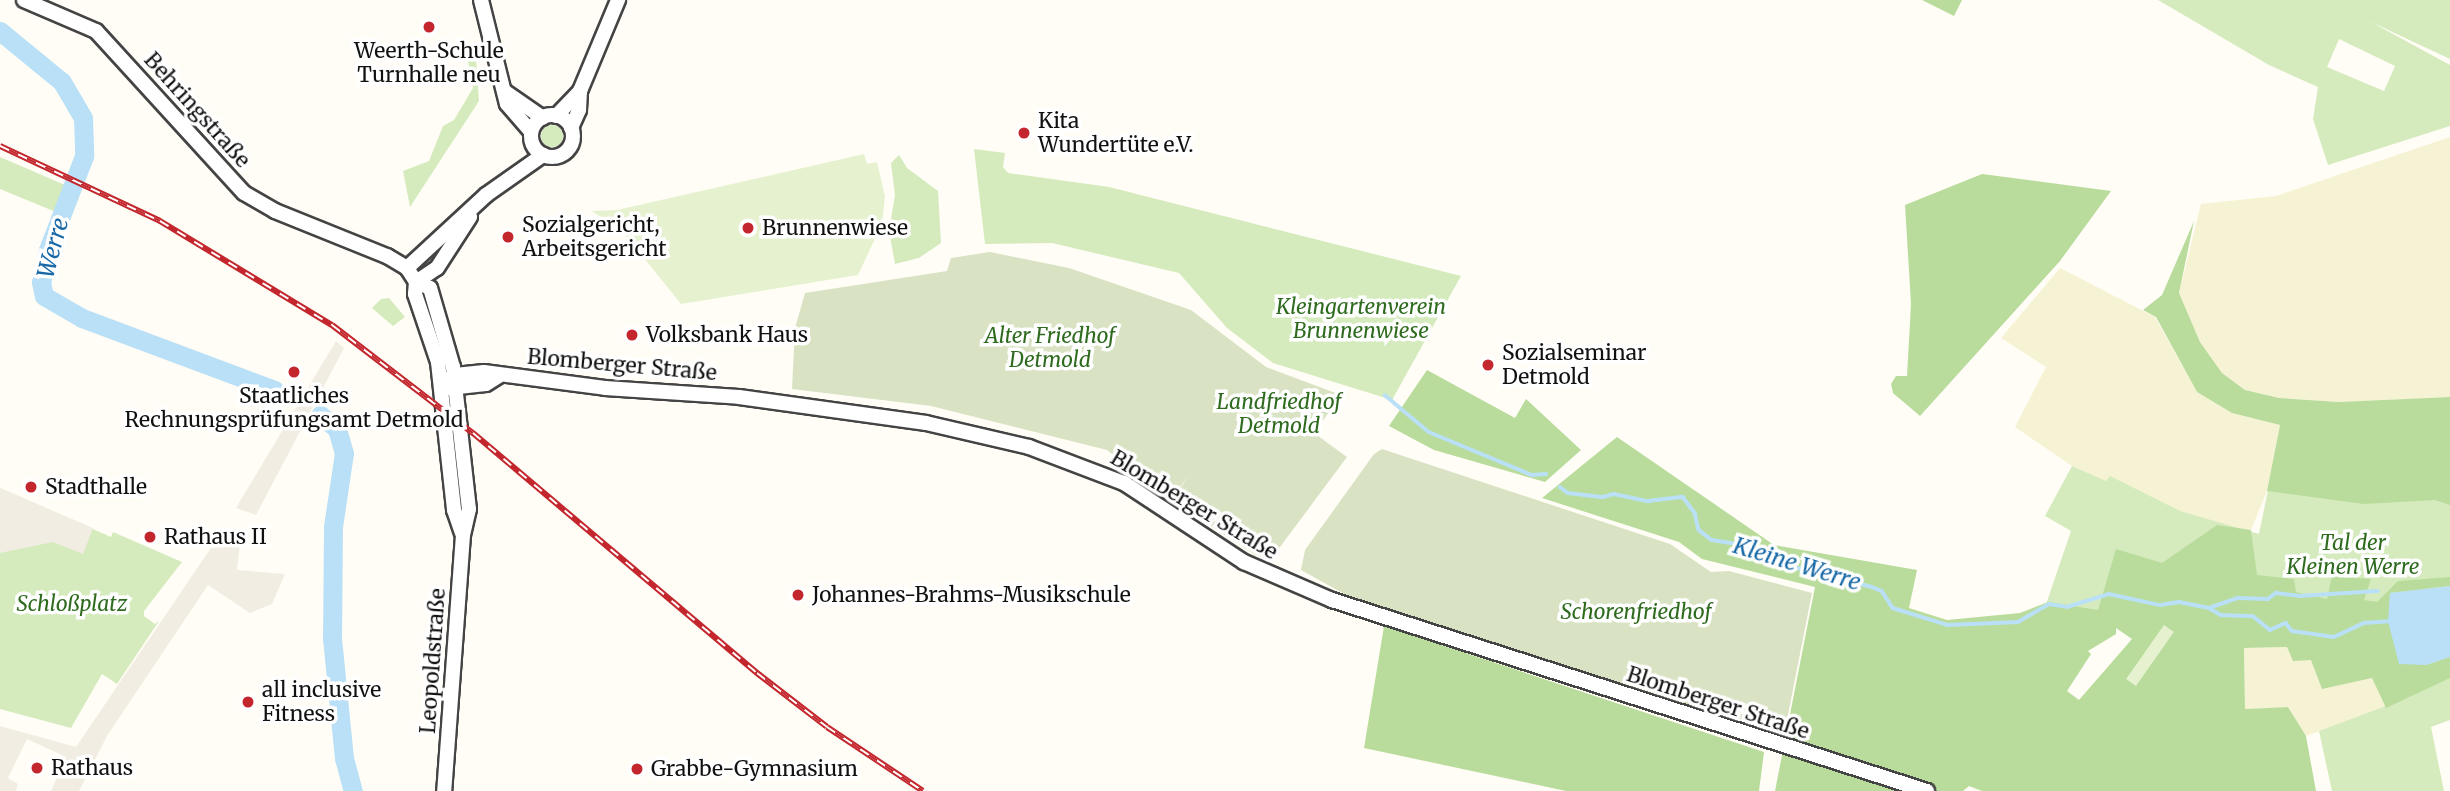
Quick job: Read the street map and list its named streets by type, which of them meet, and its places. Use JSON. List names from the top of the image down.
{
  "streets": {
    "street": ["Behringstraße", "Blomberger Straße", "Leopoldstraße"]
  },
  "crossings": [
    ["Behringstraße", "Blomberger Straße"],
    ["Behringstraße", "Leopoldstraße"],
    ["Blomberger Straße", "Leopoldstraße"]
  ],
  "water": ["Werre", "Kleine Werre"],
  "parks": [
    "Kleingartenverein Brunnenwiese",
    "Alter Friedhof Detmold",
    "Landfriedhof Detmold",
    "Tal der Kleinen Werre",
    "Schloßplatz",
    "Schorenfriedhof"
  ],
  "places": [
    "Weerth-Schule Turnhalle neu",
    "Kita Wundertüte e.V.",
    "Brunnenwiese",
    "Sozialgericht, Arbeitsgericht",
    "Volksbank Haus",
    "Sozialseminar Detmold",
    "Staatliches Rechnungsprüfungsamt Detmold",
    "Stadthalle",
    "Rathaus II",
    "Johannes-Brahms-Musikschule",
    "all inclusive Fitness",
    "Rathaus",
    "Grabbe-Gymnasium"
  ]
}
